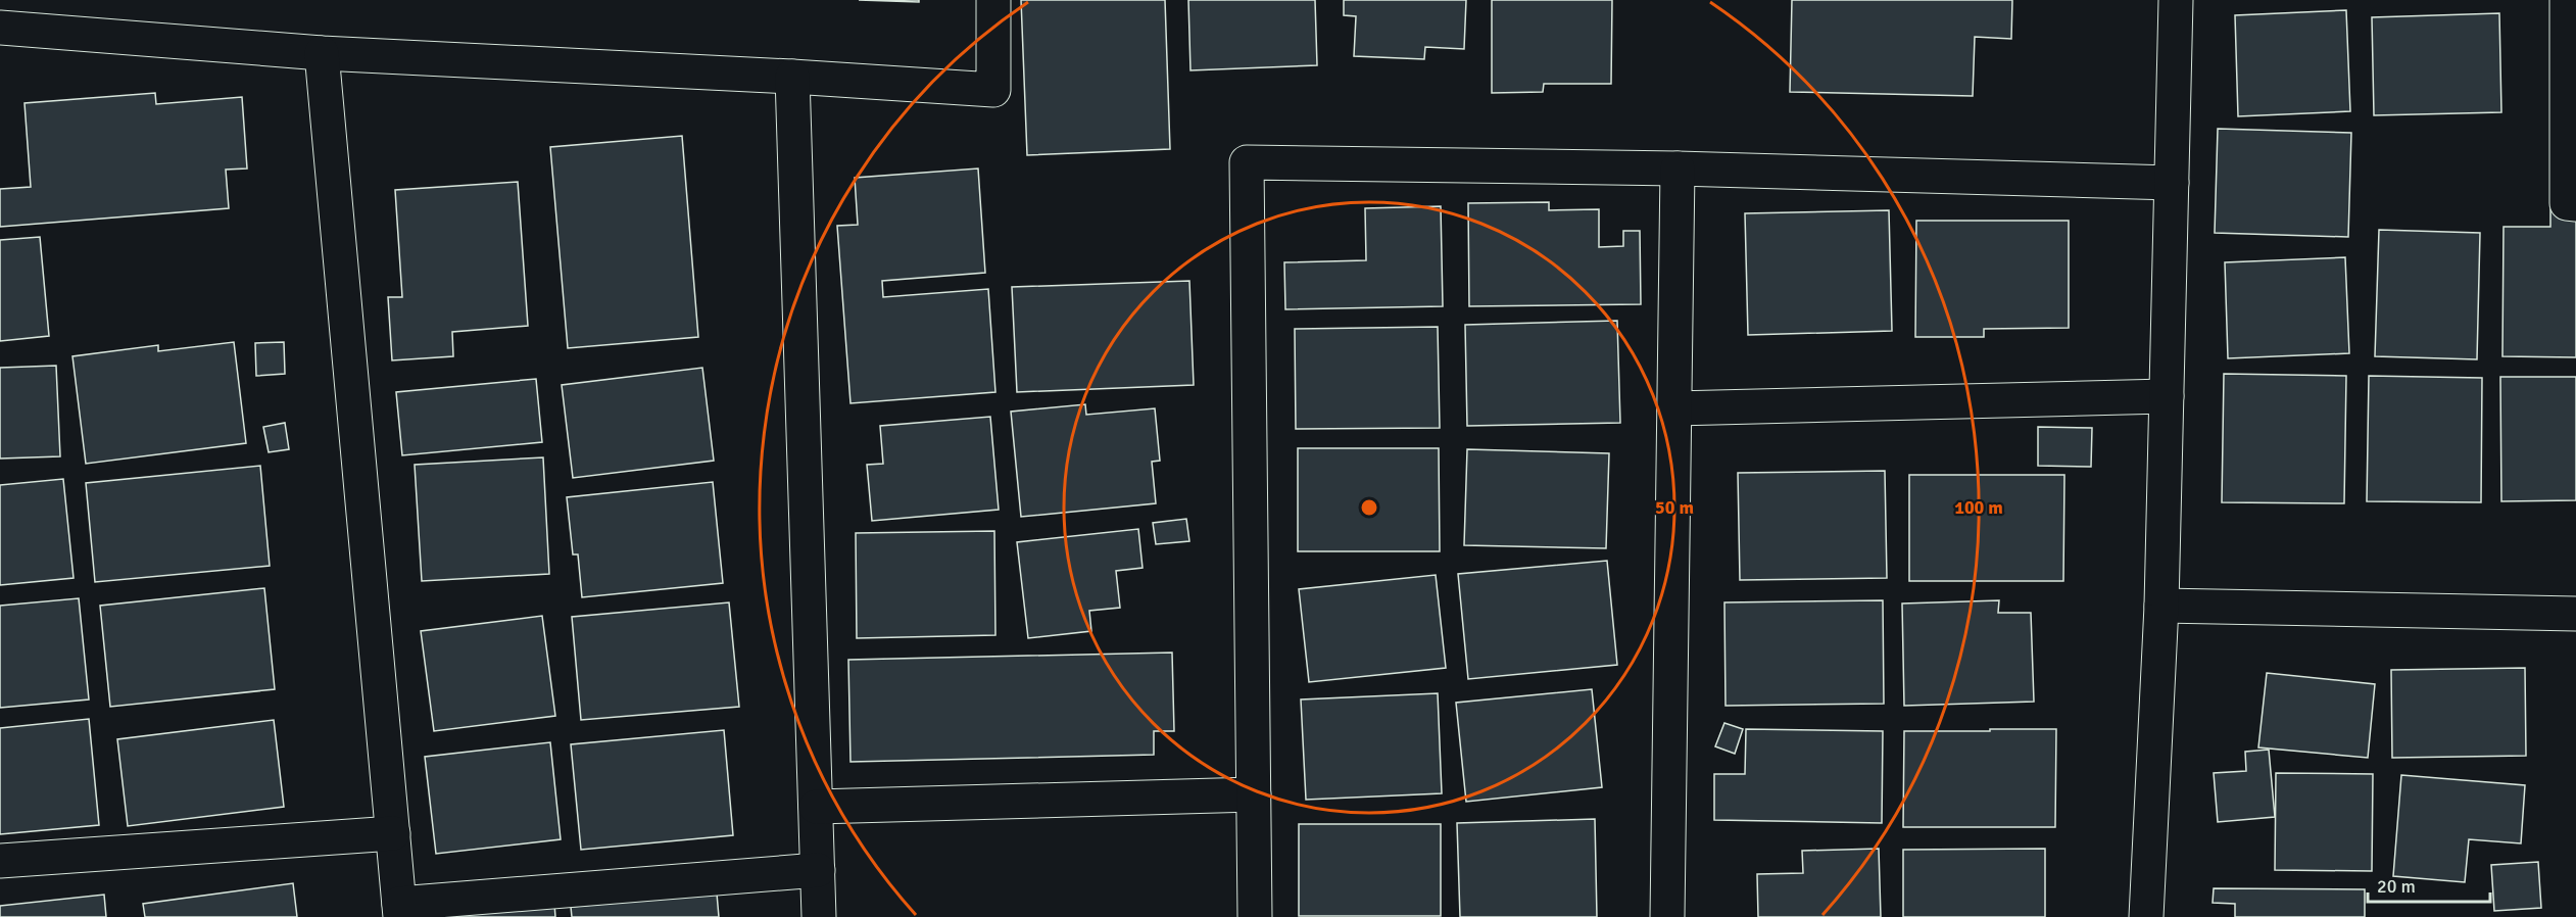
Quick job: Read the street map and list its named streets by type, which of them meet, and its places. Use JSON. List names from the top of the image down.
{
  "scale_bar": "20 m",
  "rings": ["50 m", "100 m"]
}
